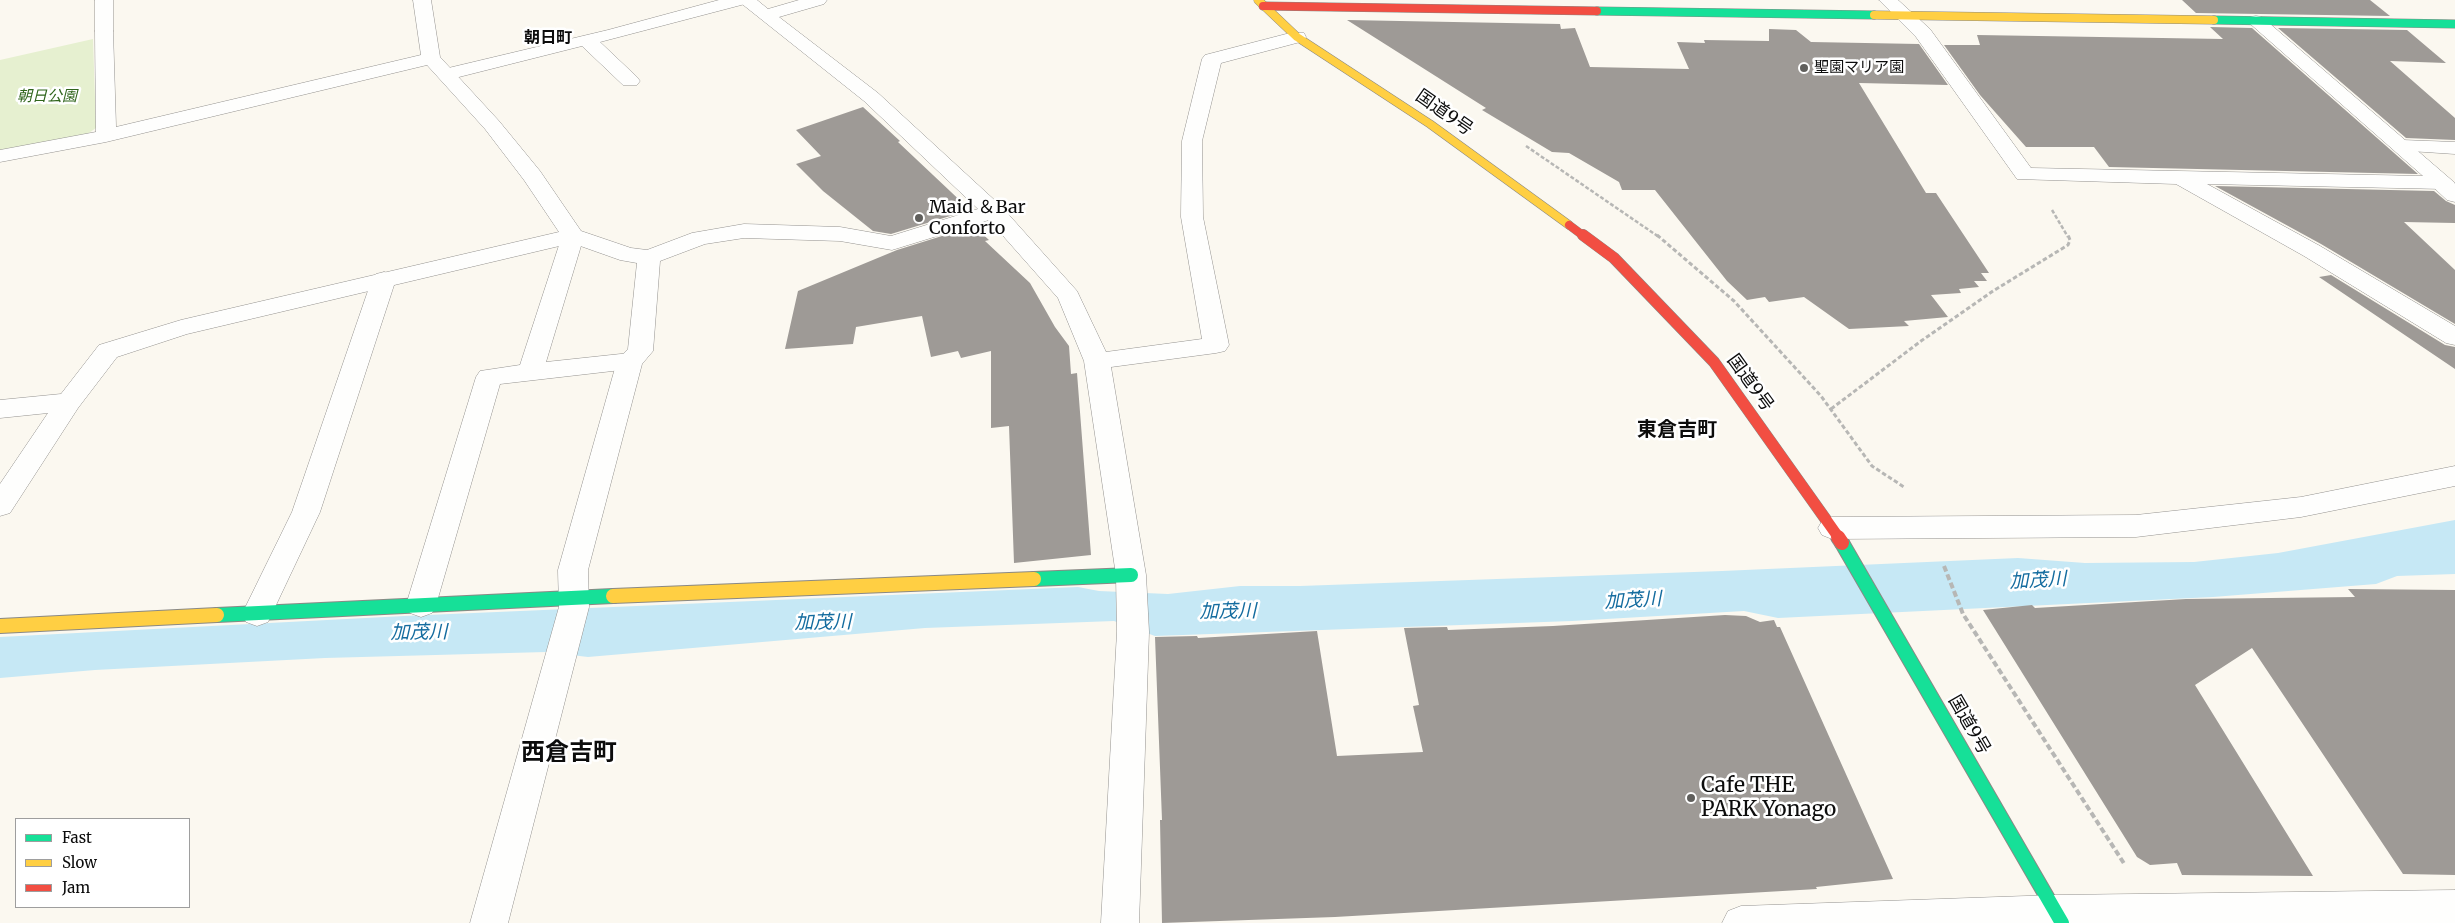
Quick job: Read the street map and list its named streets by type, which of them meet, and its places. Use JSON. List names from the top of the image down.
{
  "streets": {
    "main road": ["国道9号"]
  },
  "districts": ["朝日町", "東倉吉町", "西倉吉町"],
  "water": ["加茂川"],
  "parks": ["朝日公園"],
  "places": ["聖園マリア園", "Maid ＆Bar Conforto", "Cafe THE PARK Yonago"],
  "legend": ["Fast", "Slow", "Jam"]
}
